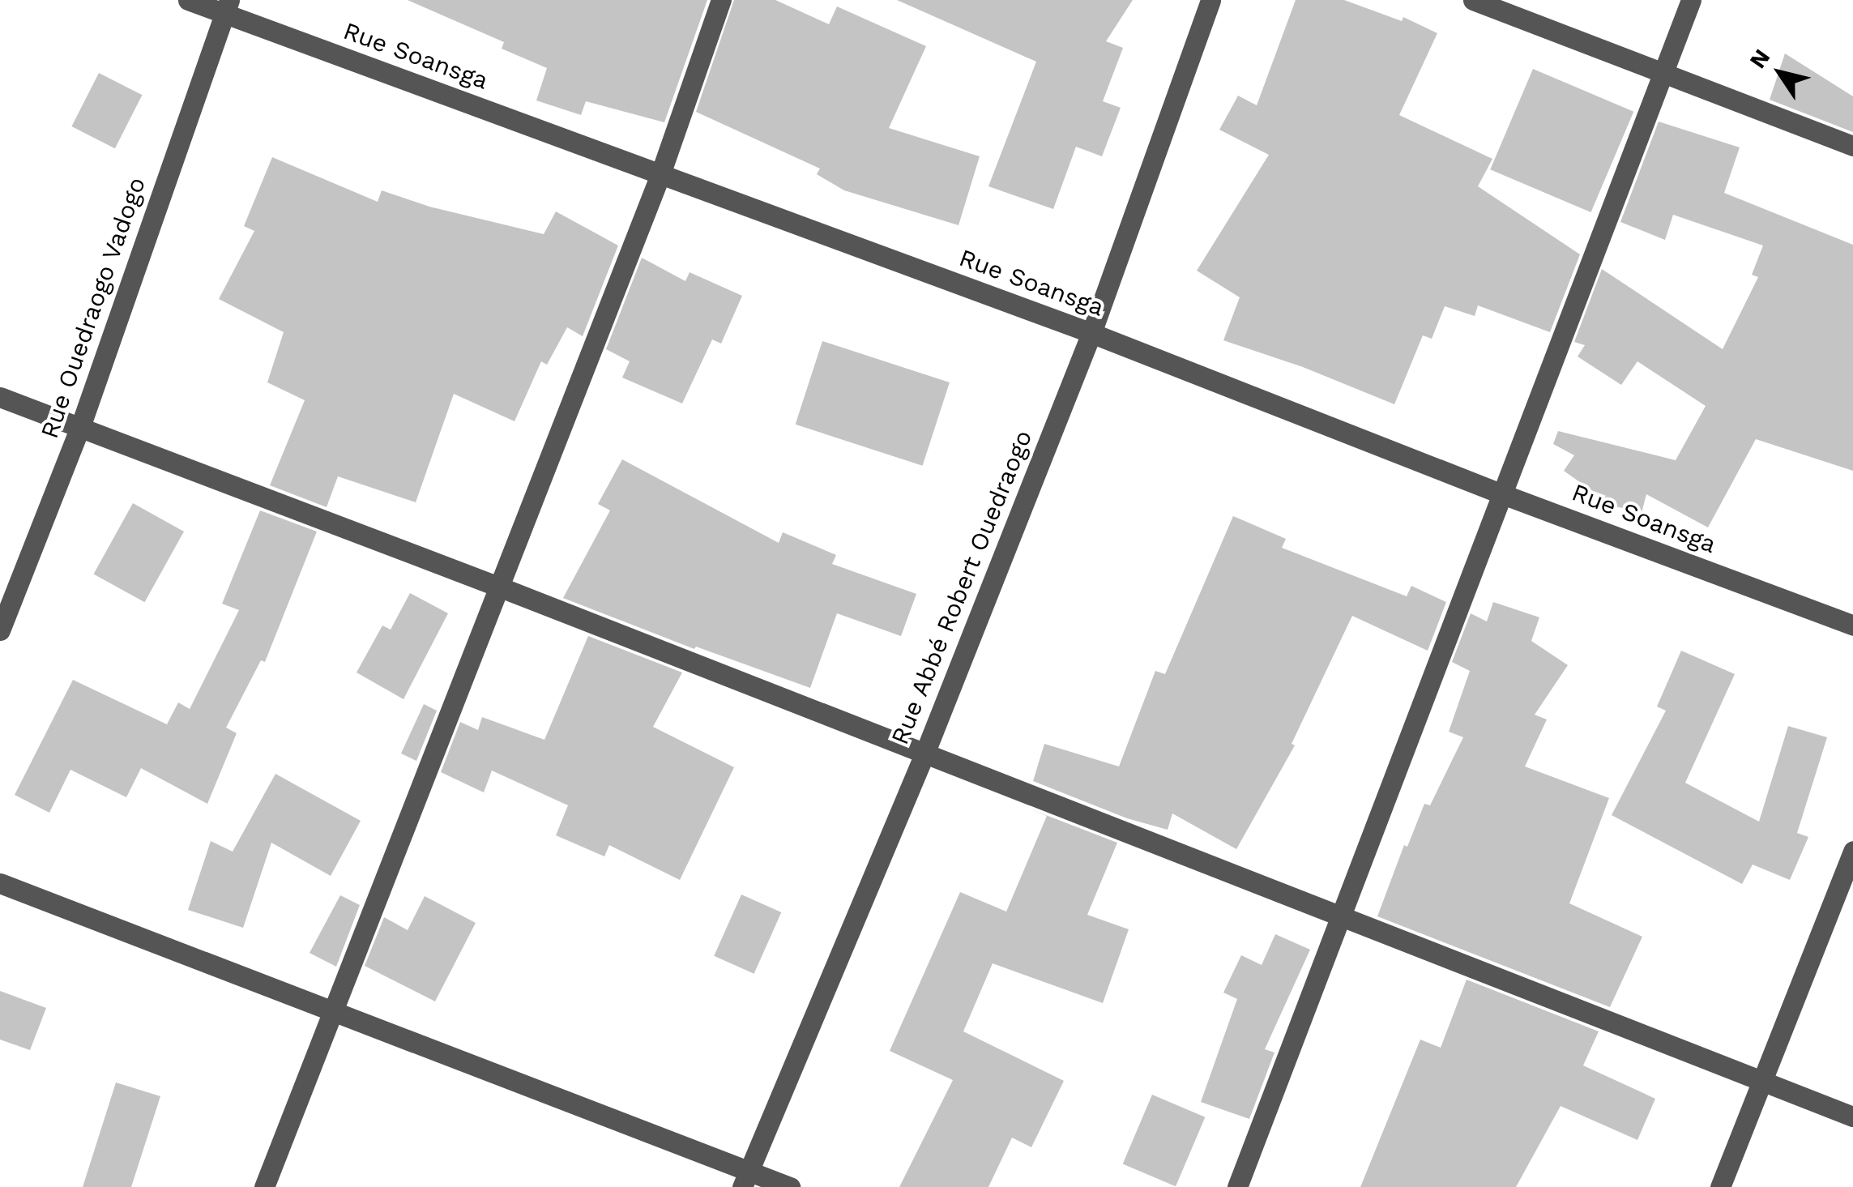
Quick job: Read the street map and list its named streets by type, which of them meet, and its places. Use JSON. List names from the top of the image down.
{
  "streets": {
    "street": ["Rue Soansga", "Rue Ouedraogo Vadogo", "Rue Abbé Robert Ouedraogo"]
  },
  "crossings": [
    ["Rue Soansga", "Rue Ouedraogo Vadogo"],
    ["Rue Soansga", "Rue Abbé Robert Ouedraogo"]
  ],
  "north": "top left"
}
